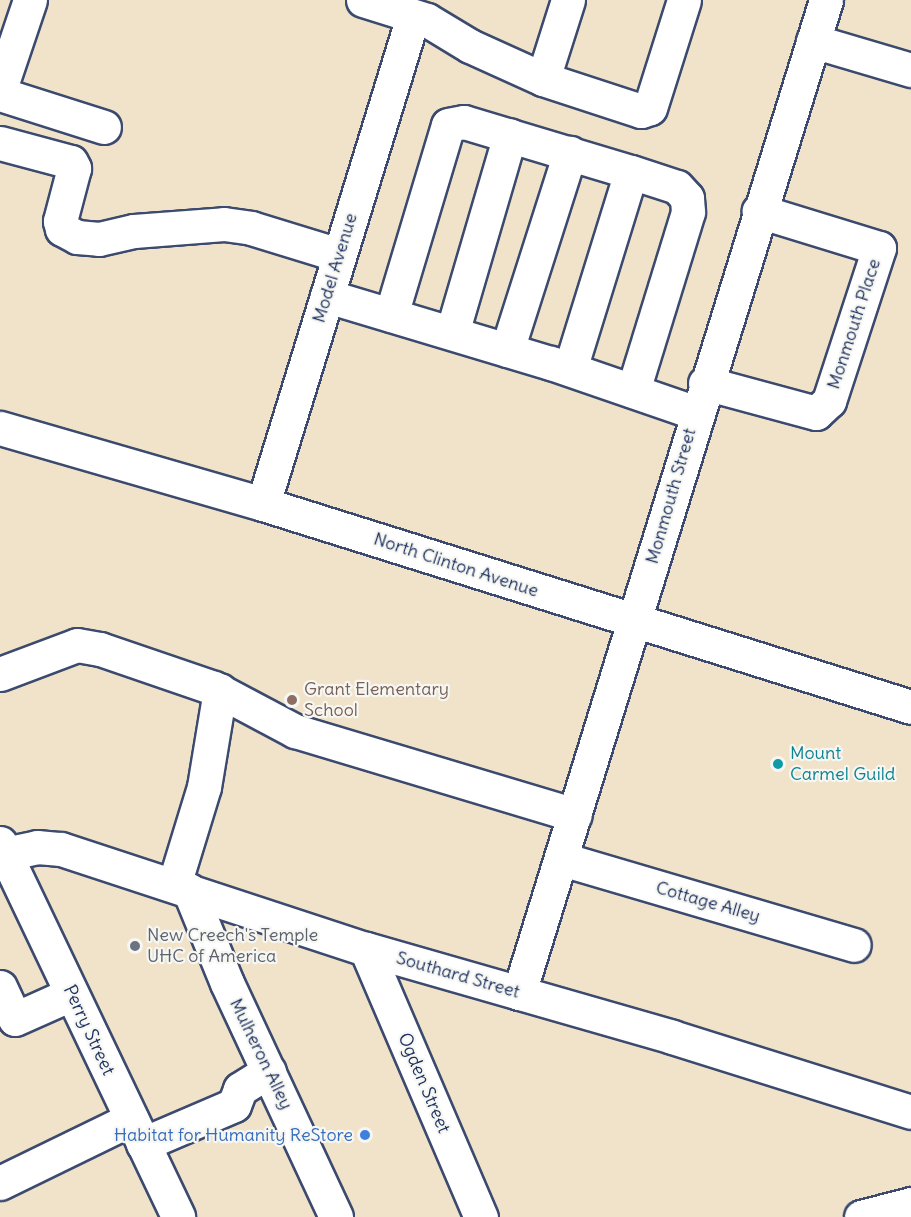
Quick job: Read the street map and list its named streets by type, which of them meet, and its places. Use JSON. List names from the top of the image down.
{
  "streets": {
    "street": [
      "Model Avenue",
      "Monmouth Place",
      "Monmouth Street",
      "North Clinton Avenue",
      "Cottage Alley",
      "Southard Street",
      "Perry Street",
      "Mulheron Alley",
      "Ogden Street"
    ]
  },
  "crossings": [
    ["Model Avenue", "North Clinton Avenue"],
    ["Monmouth Place", "Monmouth Street"],
    ["Monmouth Street", "North Clinton Avenue"],
    ["Monmouth Street", "Cottage Alley"],
    ["Monmouth Street", "Southard Street"],
    ["Southard Street", "Perry Street"],
    ["Southard Street", "Mulheron Alley"],
    ["Southard Street", "Ogden Street"]
  ],
  "places": [
    "Grant Elementary School",
    "Mount Carmel Guild",
    "New Creech's Temple UHC of America",
    "Habitat for Humanity ReStore"
  ]
}
